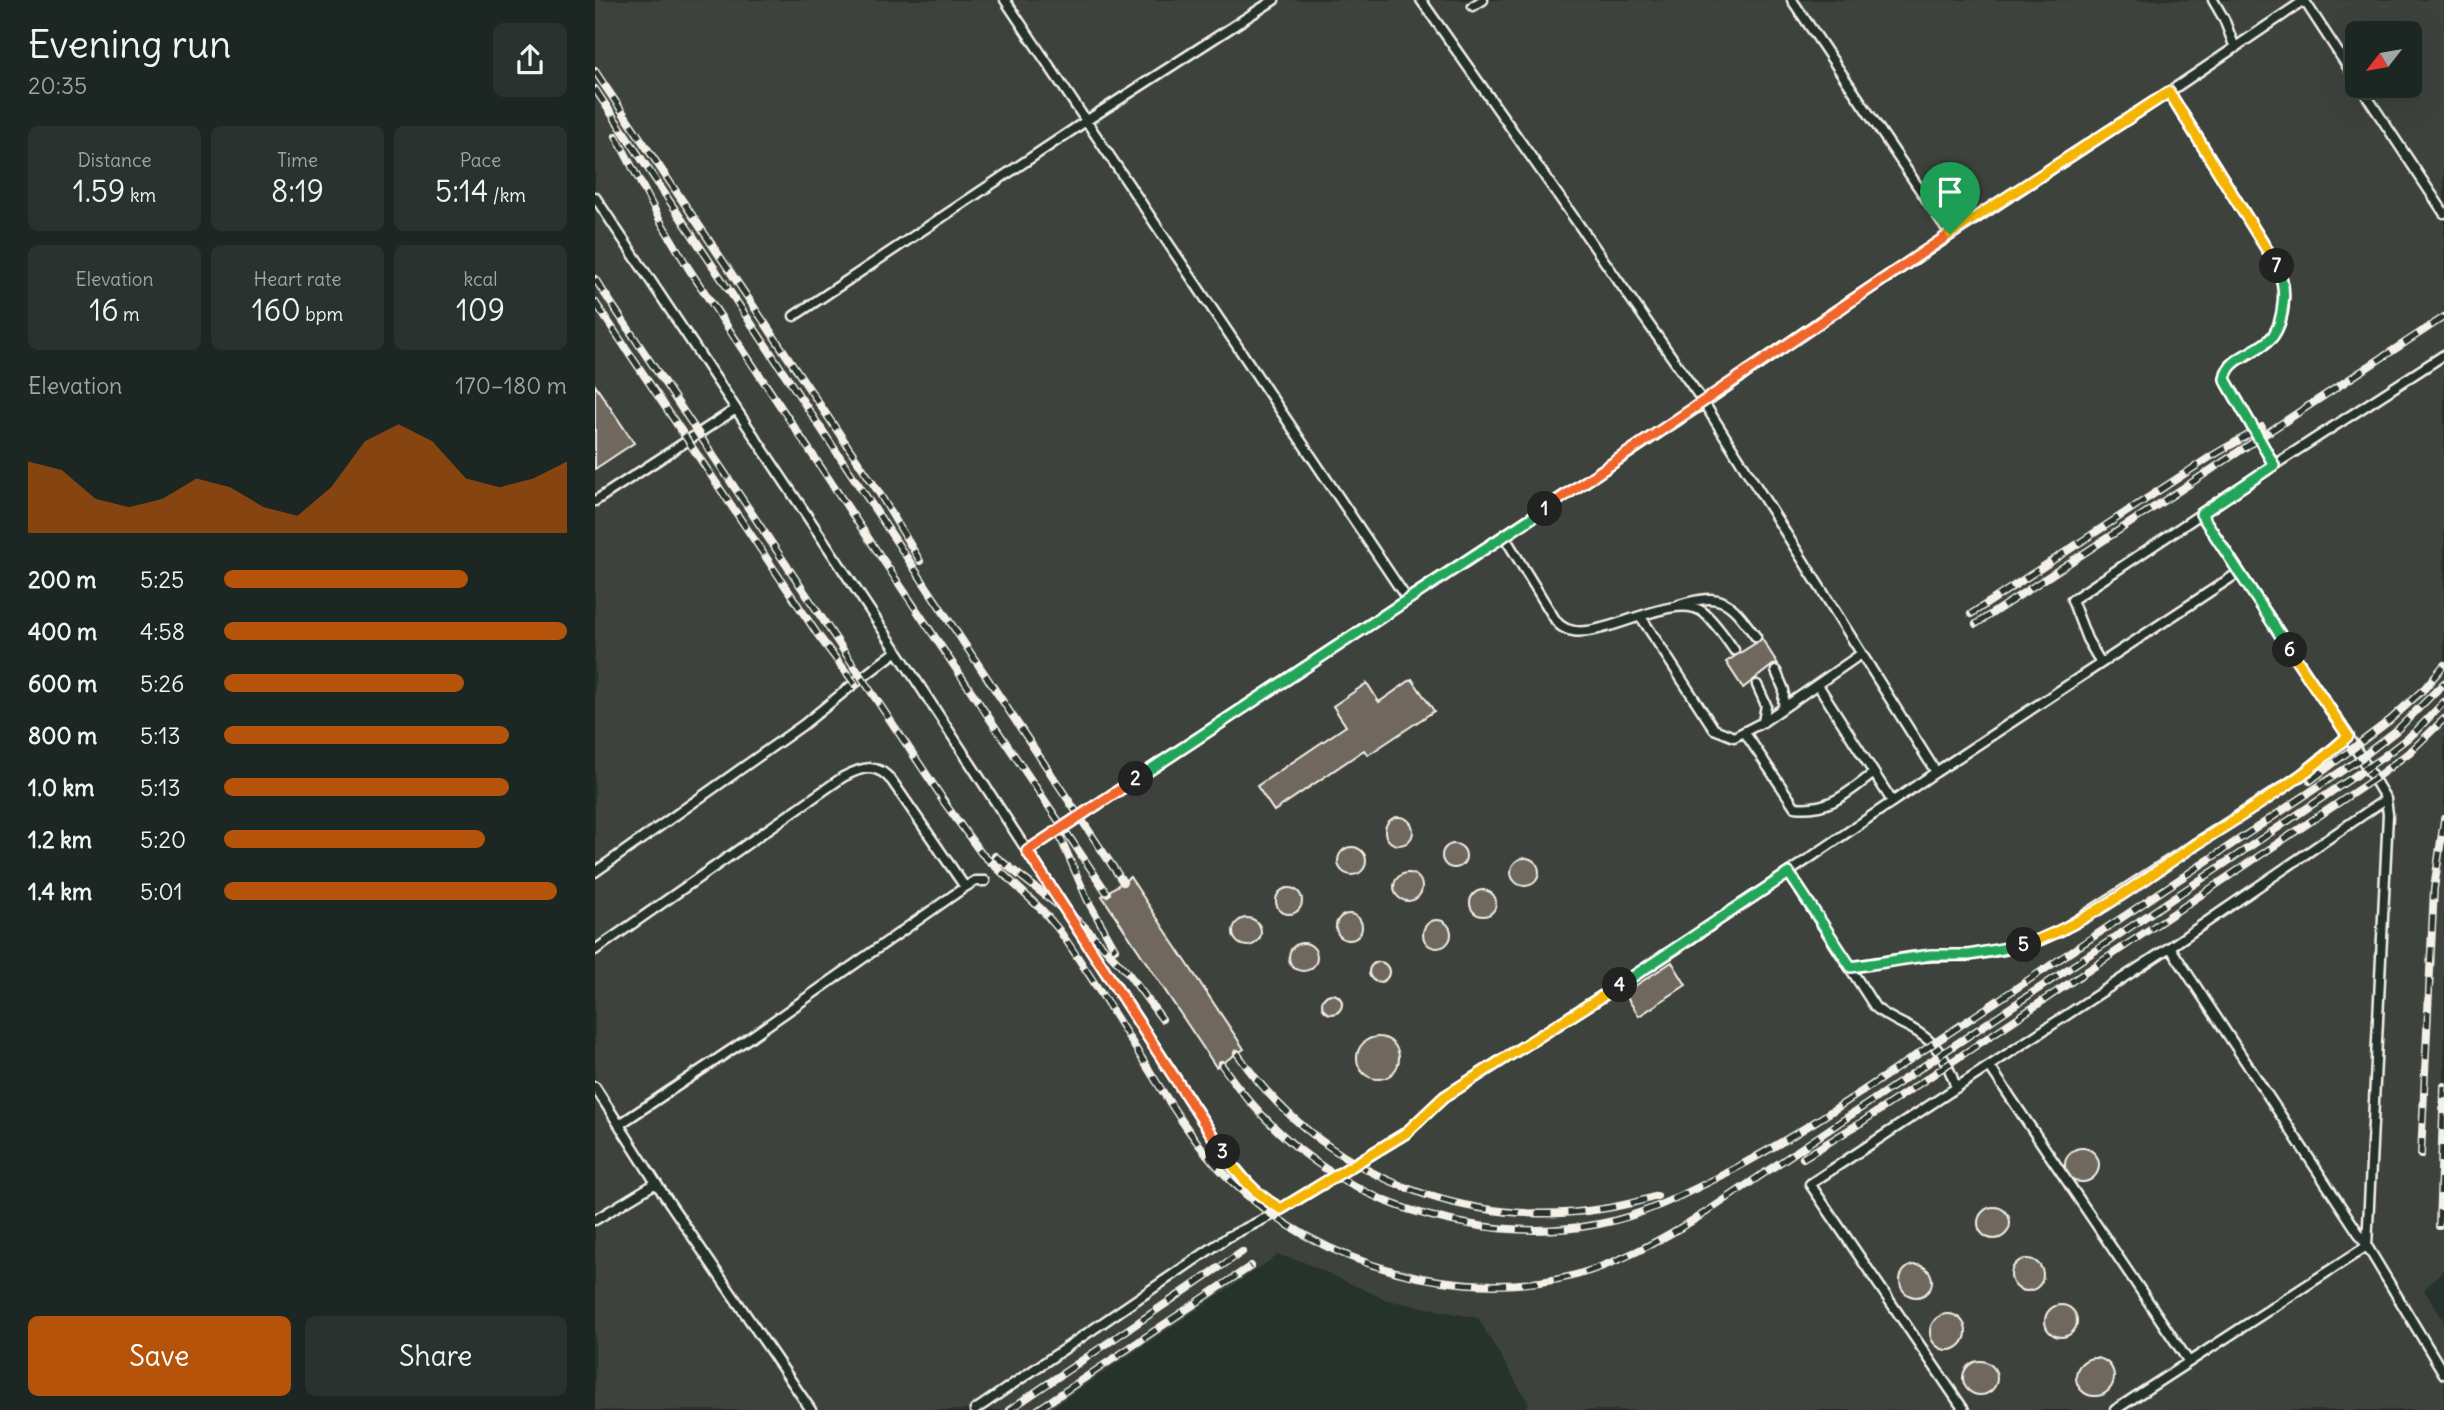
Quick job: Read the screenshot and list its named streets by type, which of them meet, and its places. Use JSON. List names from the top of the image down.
{
  "north": "bottom left",
  "page": {
    "heading": ["Evening run", "20:35"],
    "stats": [
      ["Distance", "1.59 km"],
      ["Time", "8:19"],
      ["Pace", "5:14 /km"],
      ["Elevation", "16 m"],
      ["Heart rate", "160 bpm"],
      ["kcal", "109"]
    ],
    "pins": [
      "7",
      "1",
      "6",
      "2",
      "5",
      "4",
      "3"
    ],
    "chart": ["Elevation", "170–180 m"],
    "list": [
      {
        "name": "200 m",
        "note": "5:25"
      },
      {
        "name": "400 m",
        "note": "4:58"
      },
      {
        "name": "600 m",
        "note": "5:26"
      },
      {
        "name": "800 m",
        "note": "5:13"
      },
      {
        "name": "1.0 km",
        "note": "5:13"
      },
      {
        "name": "1.2 km",
        "note": "5:20"
      },
      {
        "name": "1.4 km",
        "note": "5:01"
      }
    ],
    "buttons": ["Save", "Share"]
  }
}
